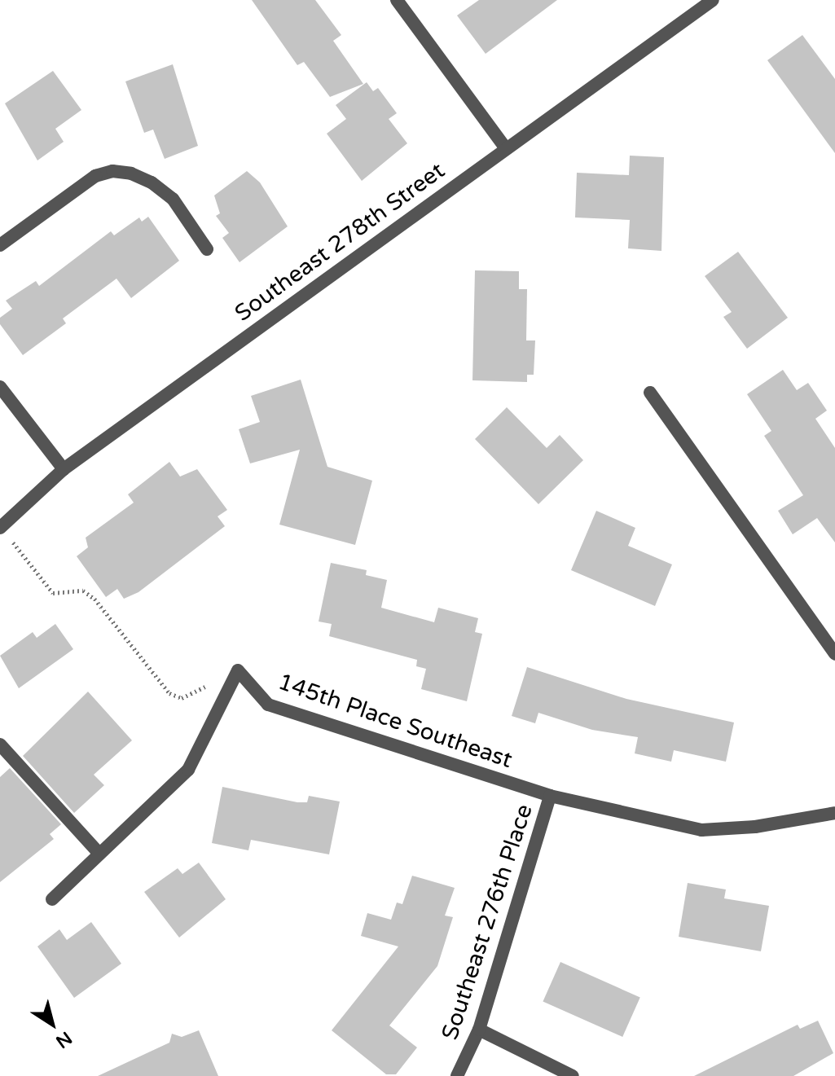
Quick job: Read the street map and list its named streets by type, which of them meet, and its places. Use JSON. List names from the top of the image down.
{
  "streets": {
    "street": ["Southeast 278th Street", "145th Place Southeast", "Southeast 276th Place"]
  },
  "crossings": [
    ["145th Place Southeast", "Southeast 276th Place"]
  ],
  "north": "bottom right"
}
